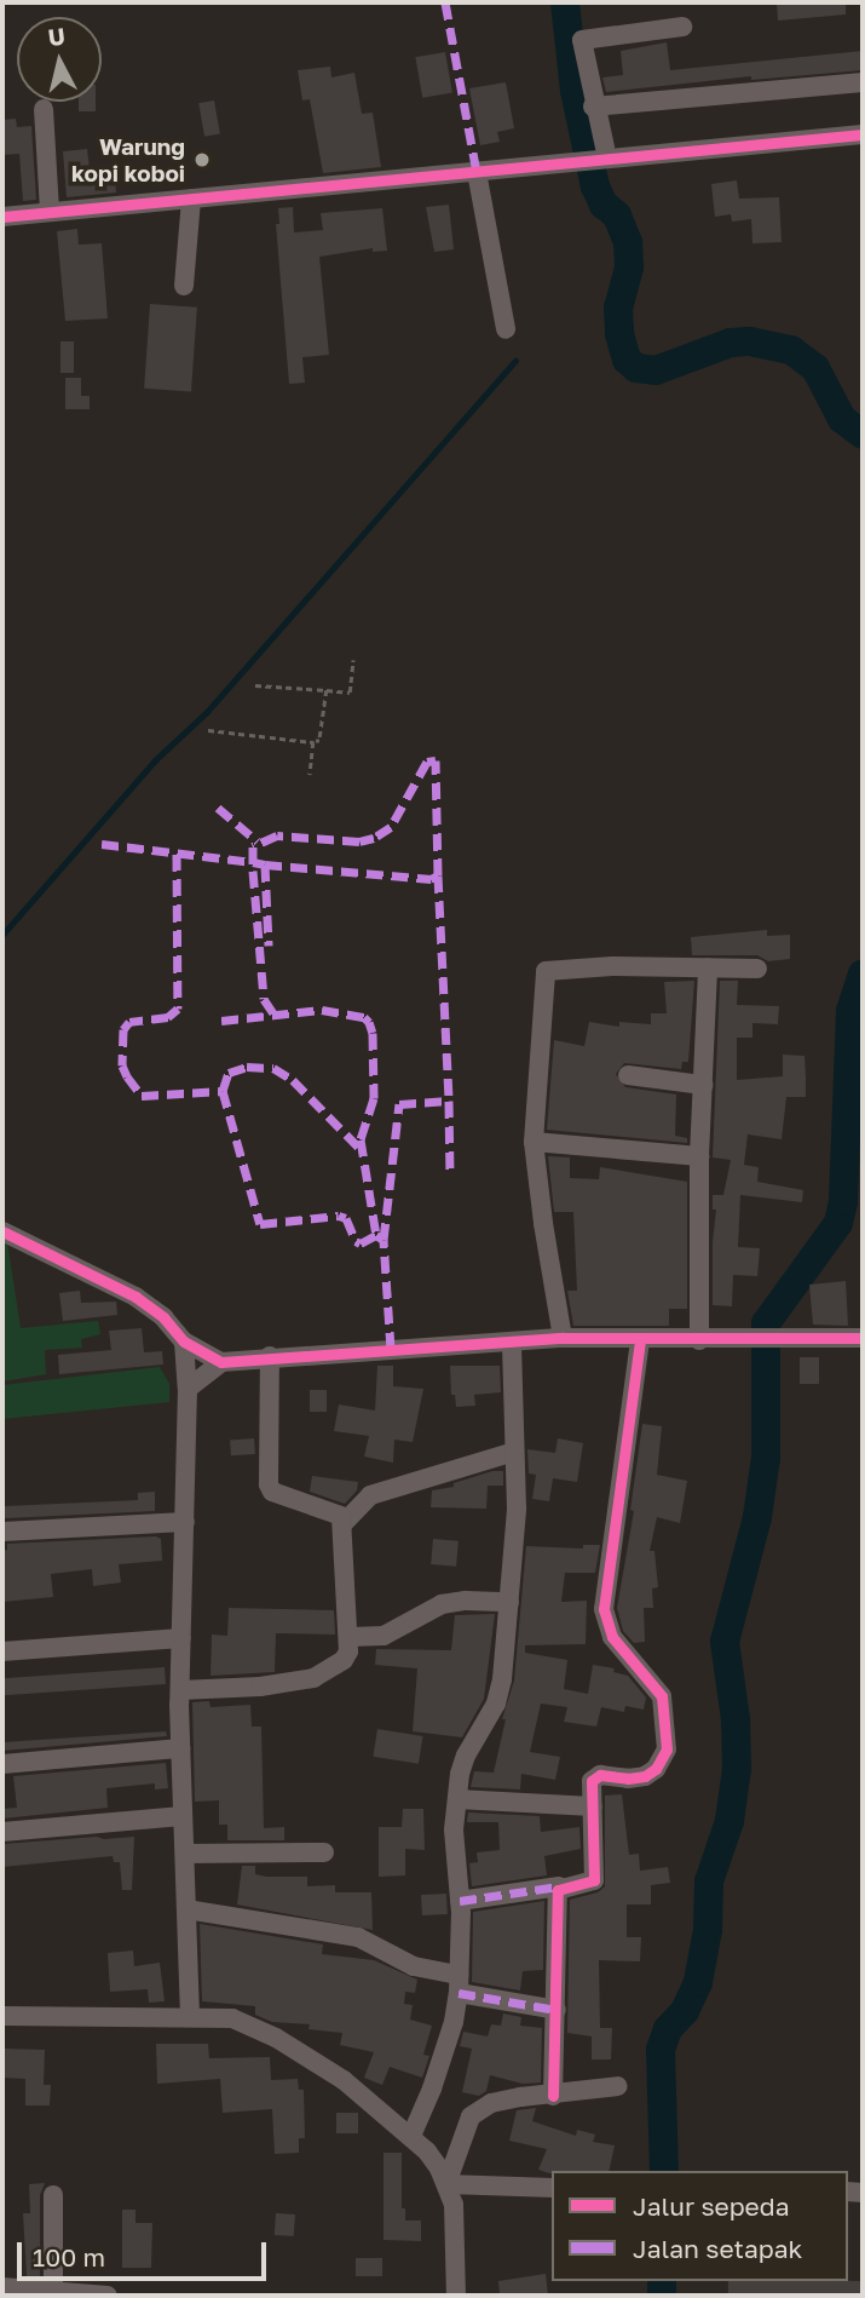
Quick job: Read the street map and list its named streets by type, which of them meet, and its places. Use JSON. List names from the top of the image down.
{
  "places": ["Warung kopi koboi"],
  "legend": ["Jalur sepeda", "Jalan setapak"],
  "scale_bar": "100 m",
  "north": "top"
}
